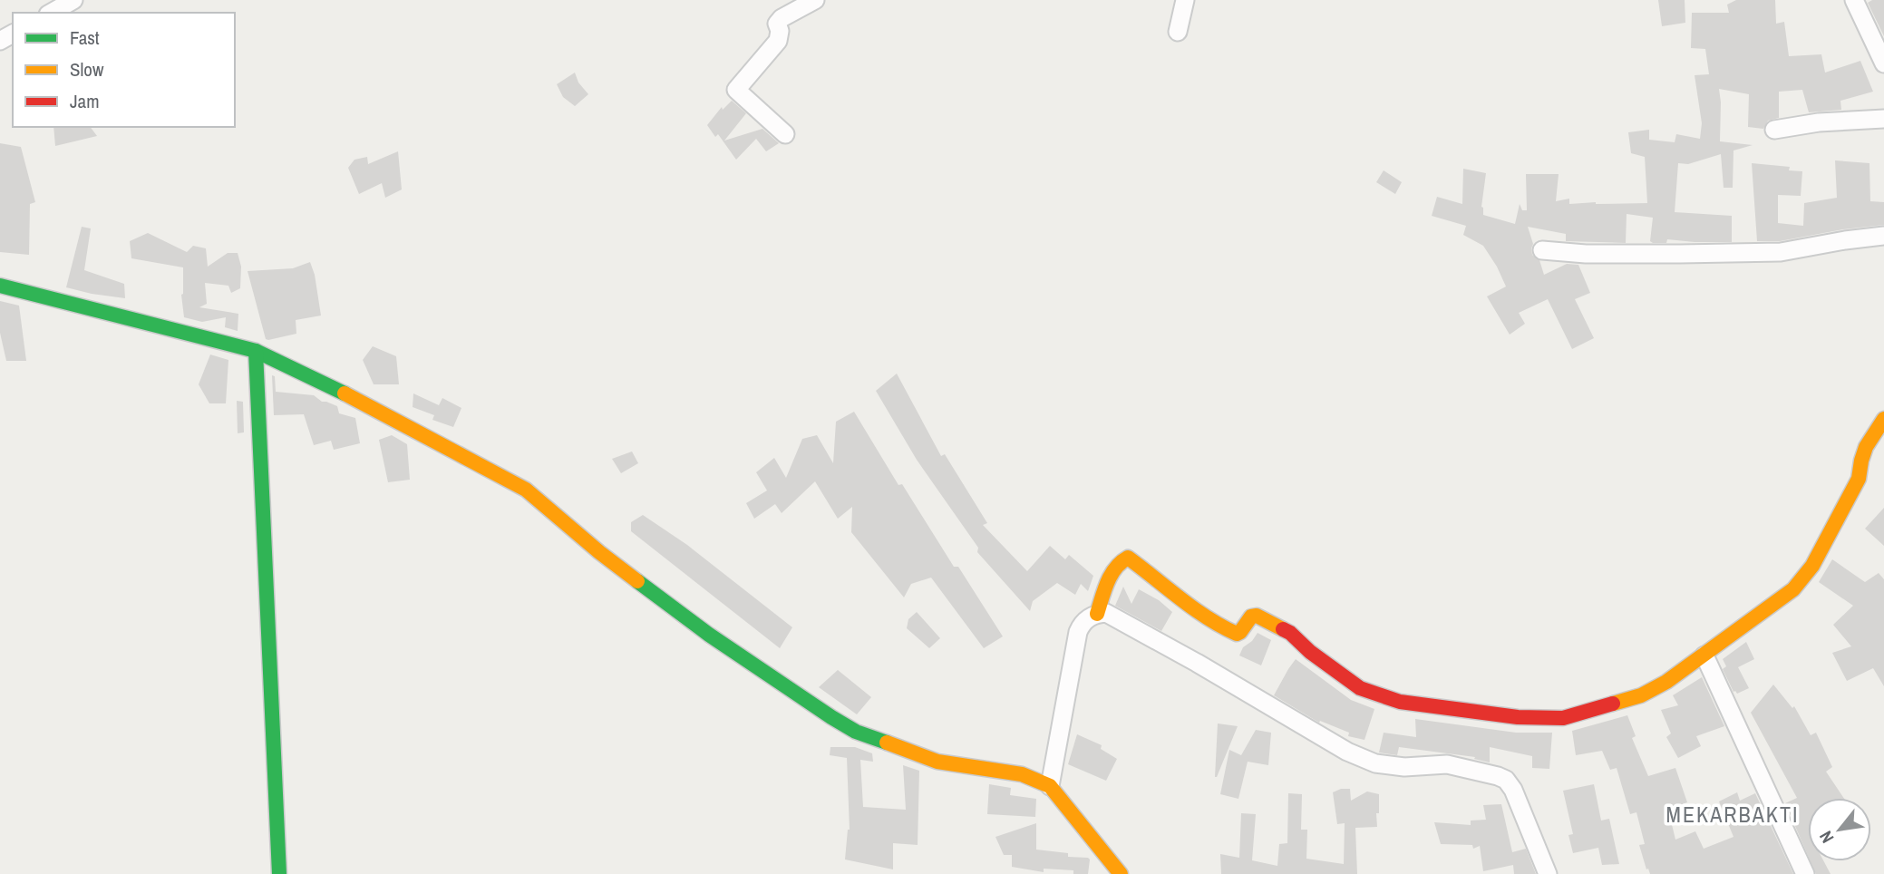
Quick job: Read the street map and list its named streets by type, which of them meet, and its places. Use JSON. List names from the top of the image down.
{
  "districts": ["MEKARBAKTI"],
  "legend": ["Fast", "Slow", "Jam"],
  "north": "bottom left"
}
